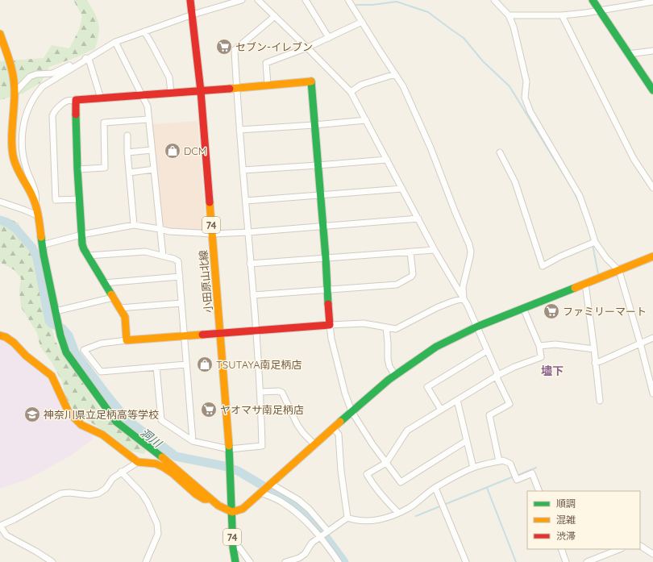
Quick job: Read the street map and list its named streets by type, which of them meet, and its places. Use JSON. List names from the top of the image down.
{
  "streets": {
    "street": ["74", "小田原山北線"]
  },
  "districts": ["壗下"],
  "water": ["洞川"],
  "places": {
    "supermarket": ["セブン-イレブン", "ファミリーマート", "ヤオマサ南足柄店"],
    "shop": ["DCM", "TSUTAYA南足柄店"],
    "school or university": ["神奈川県立足柄高等学校"]
  },
  "legend": ["順調", "混雑", "渋滞"]
}
